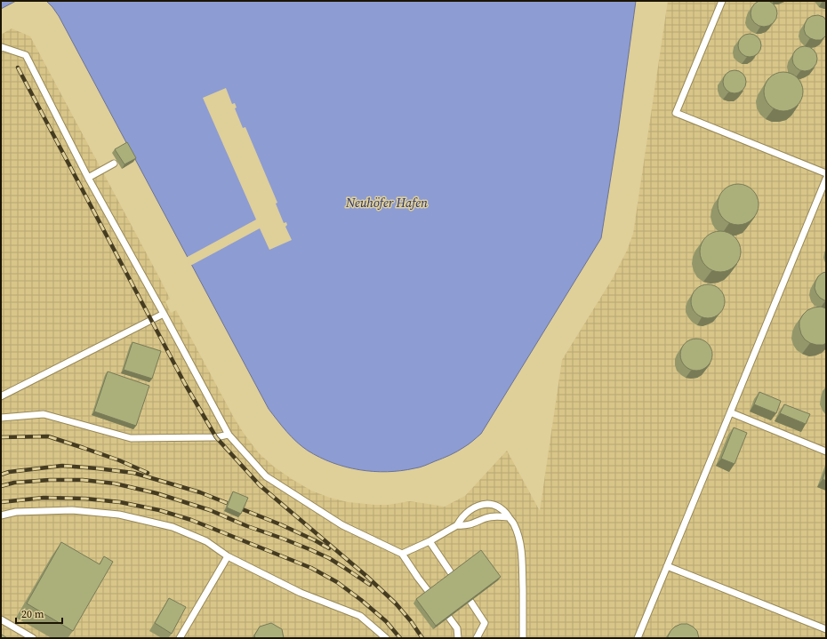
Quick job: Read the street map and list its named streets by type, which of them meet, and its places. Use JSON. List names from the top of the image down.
{
  "water": ["Neuhöfer Hafen"],
  "scale_bar": "20 m"
}
